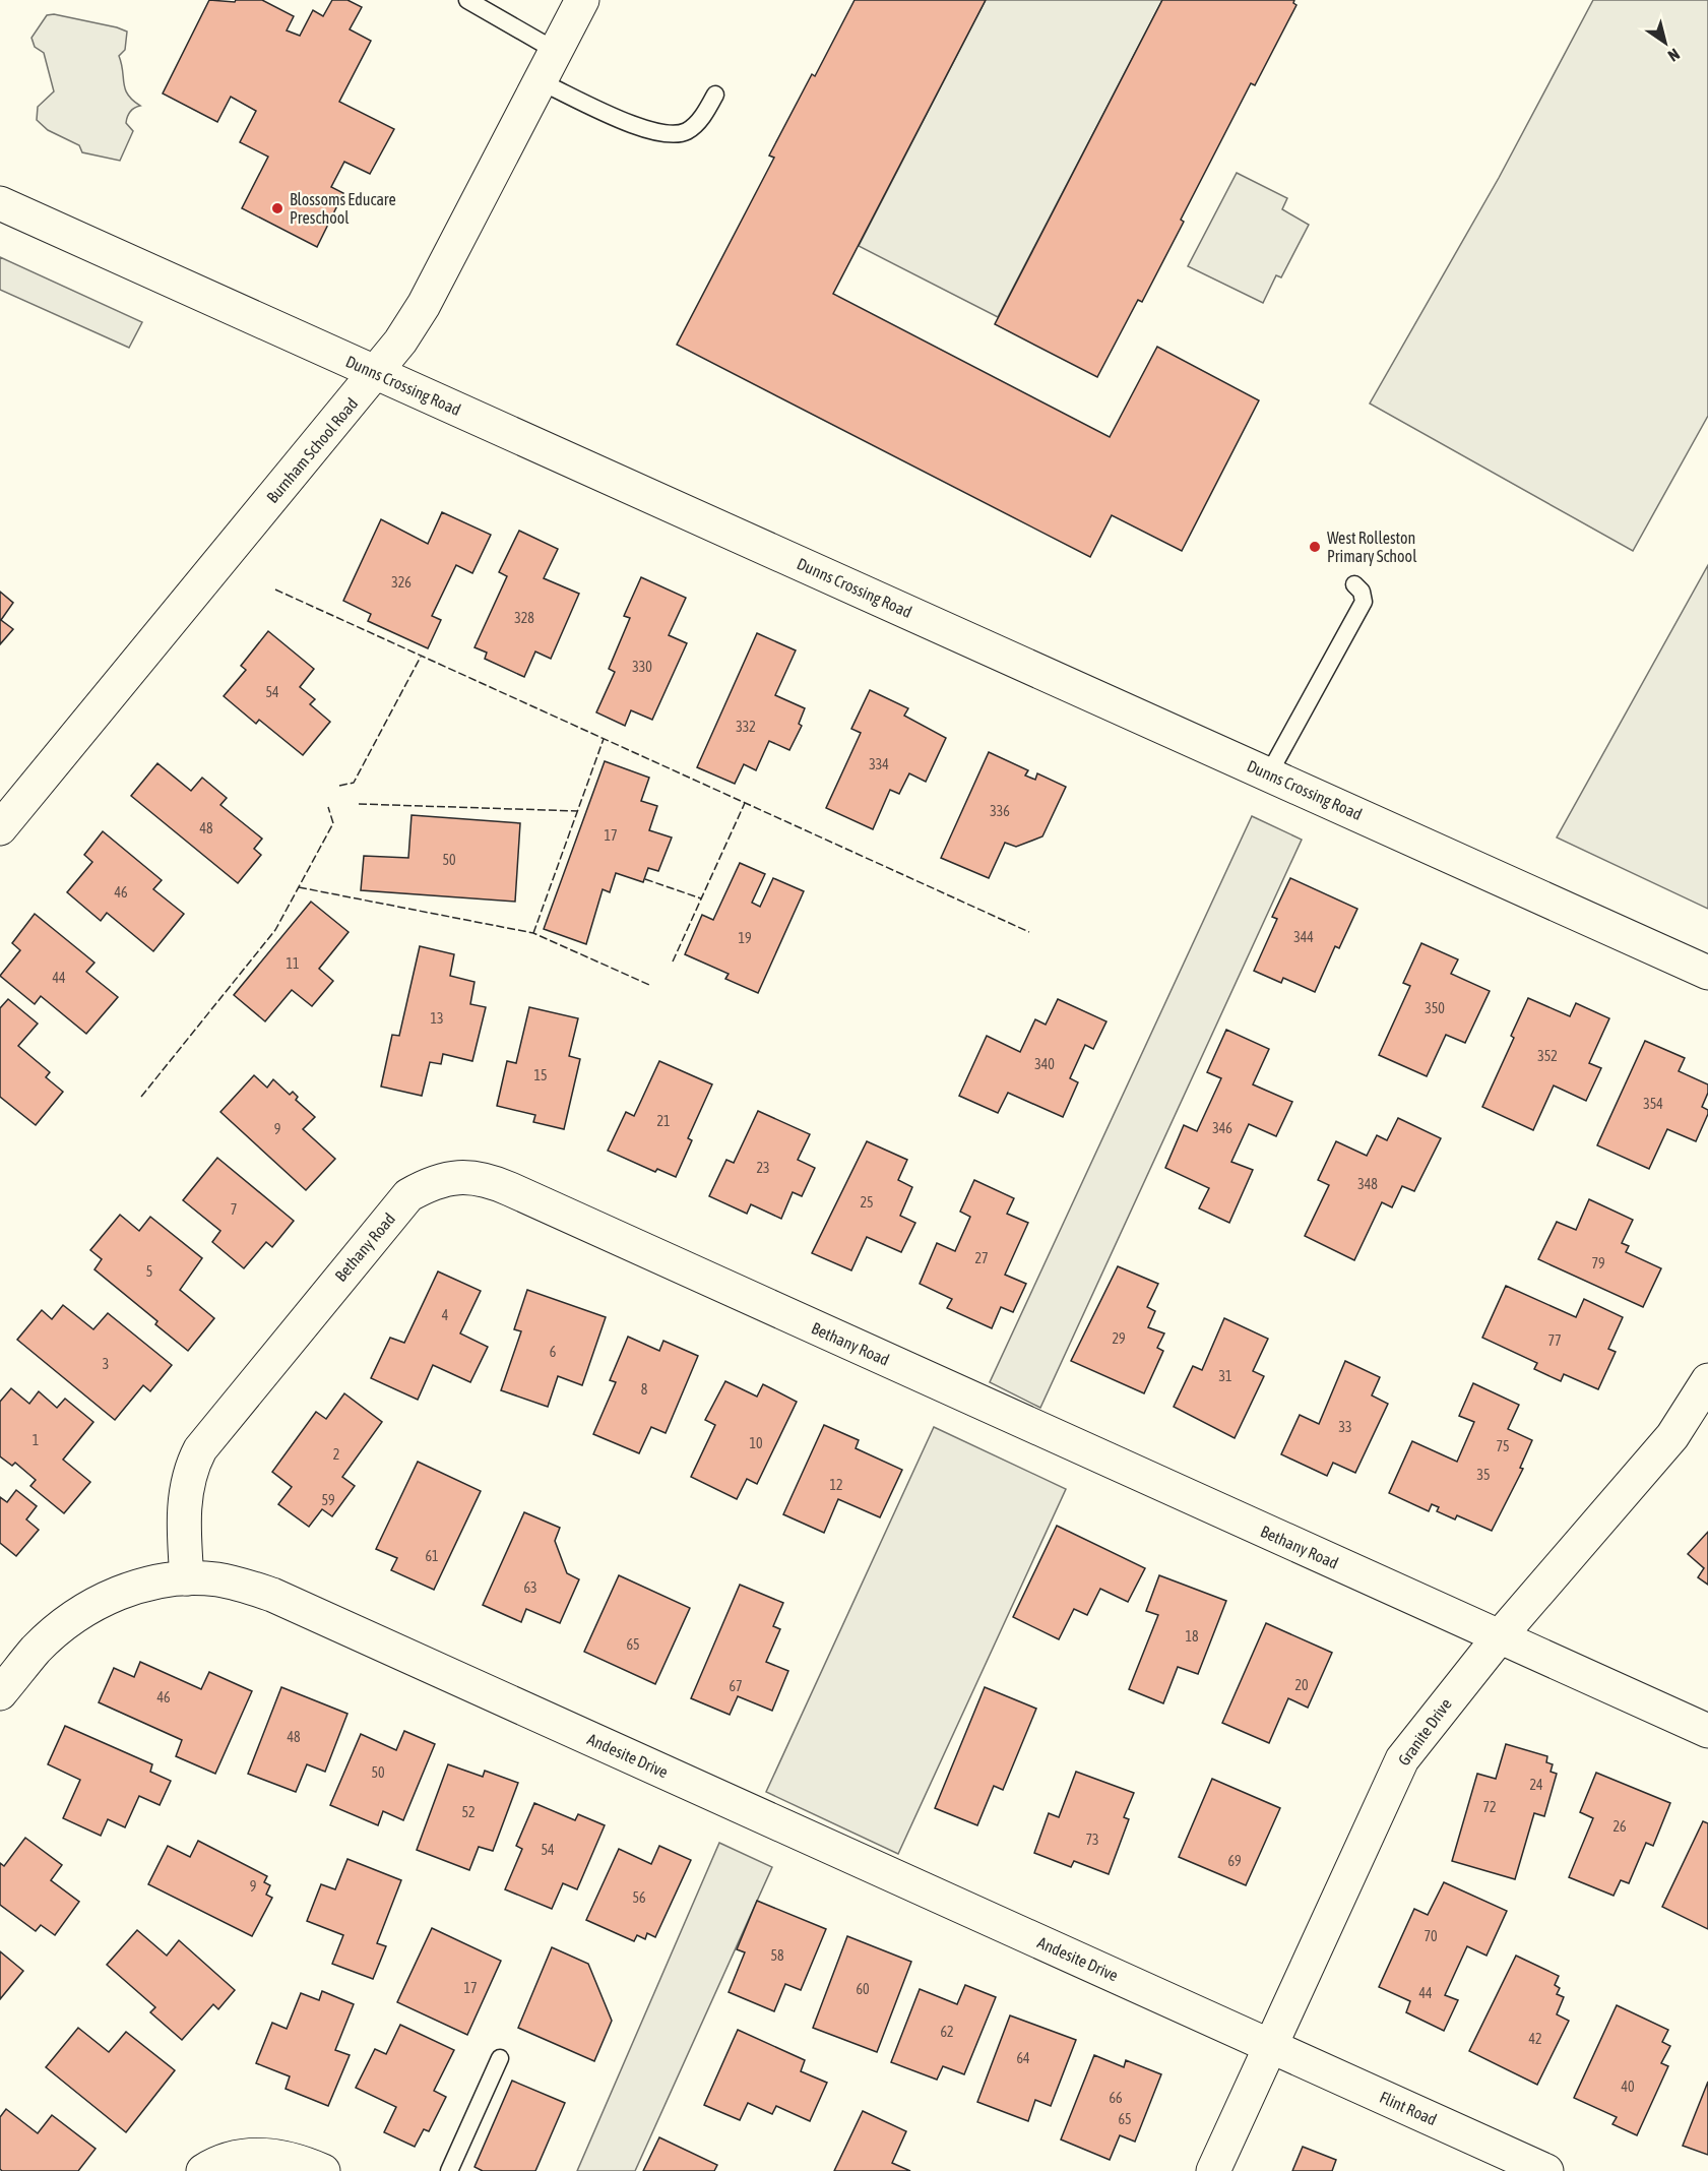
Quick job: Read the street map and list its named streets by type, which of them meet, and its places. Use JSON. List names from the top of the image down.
{
  "streets": {
    "street": [
      "Dunns Crossing Road",
      "Burnham School Road",
      "Bethany Road",
      "Granite Drive",
      "Andesite Drive",
      "Flint Road"
    ]
  },
  "crossings": [
    ["Dunns Crossing Road", "Burnham School Road"],
    ["Bethany Road", "Granite Drive"],
    ["Bethany Road", "Andesite Drive"],
    ["Granite Drive", "Andesite Drive"],
    ["Granite Drive", "Flint Road"],
    ["Andesite Drive", "Flint Road"]
  ],
  "places": ["Blossoms Educare Preschool", "West Rolleston Primary School"],
  "house_numbers": [
    "326",
    "328",
    "330",
    "54",
    "332",
    "334",
    "336",
    "48",
    "17",
    "50",
    "46",
    "344",
    "19",
    "11",
    "44",
    "350",
    "13",
    "352",
    "340",
    "15",
    "354",
    "21",
    "346",
    "9",
    "23",
    "348",
    "25",
    "7",
    "27",
    "79",
    "5",
    "4",
    "29",
    "77",
    "6",
    "3",
    "31",
    "8",
    "33",
    "1",
    "10",
    "75",
    "2",
    "35",
    "12",
    "59",
    "61",
    "63",
    "18",
    "65",
    "20",
    "67",
    "46",
    "48",
    "50",
    "24",
    "72",
    "52",
    "26",
    "73",
    "54",
    "69",
    "9",
    "56",
    "70",
    "58",
    "17",
    "60",
    "44",
    "62",
    "42",
    "64",
    "40",
    "66",
    "65"
  ],
  "north": "bottom right"
}
